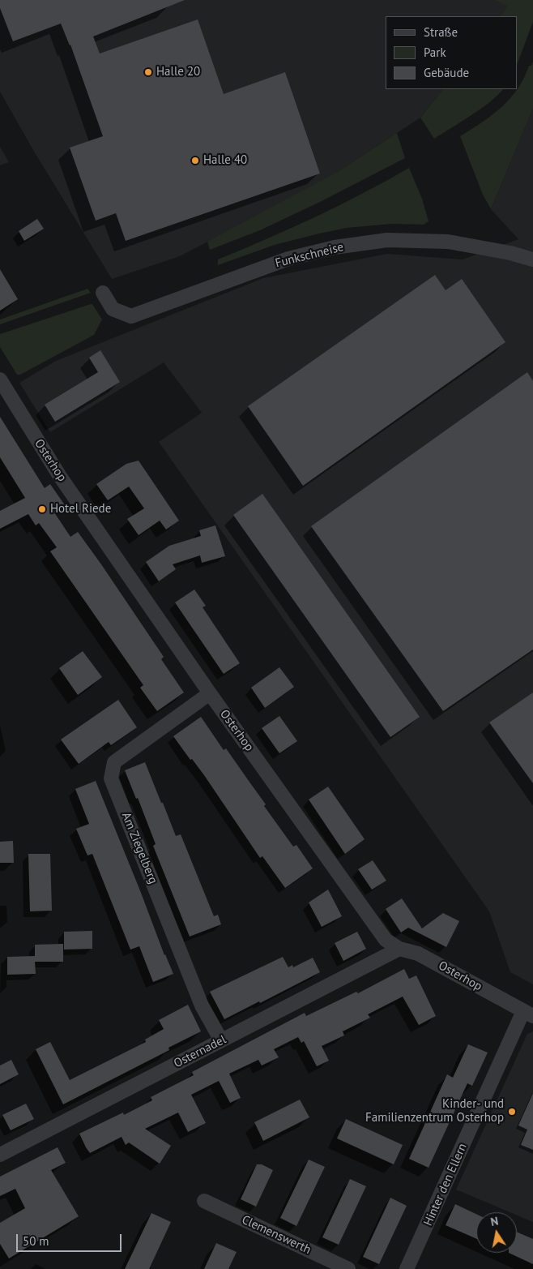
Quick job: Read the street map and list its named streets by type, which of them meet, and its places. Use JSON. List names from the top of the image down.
{
  "streets": {
    "street": [
      "Funkschneise",
      "Osterhop",
      "Am Ziegelberg",
      "Osternadel",
      "Hinter den Ellern",
      "Clemenswerth"
    ]
  },
  "crossings": [
    ["Osterhop", "Am Ziegelberg"],
    ["Osterhop", "Osternadel"],
    ["Osterhop", "Hinter den Ellern"],
    ["Am Ziegelberg", "Osternadel"]
  ],
  "places": [
    "Halle 20",
    "Halle 40",
    "Hotel Riede",
    "Kinder- und Familienzentrum Osterhop"
  ],
  "legend": ["Straße", "Park", "Gebäude"],
  "scale_bar": "50 m",
  "north": "top"
}
